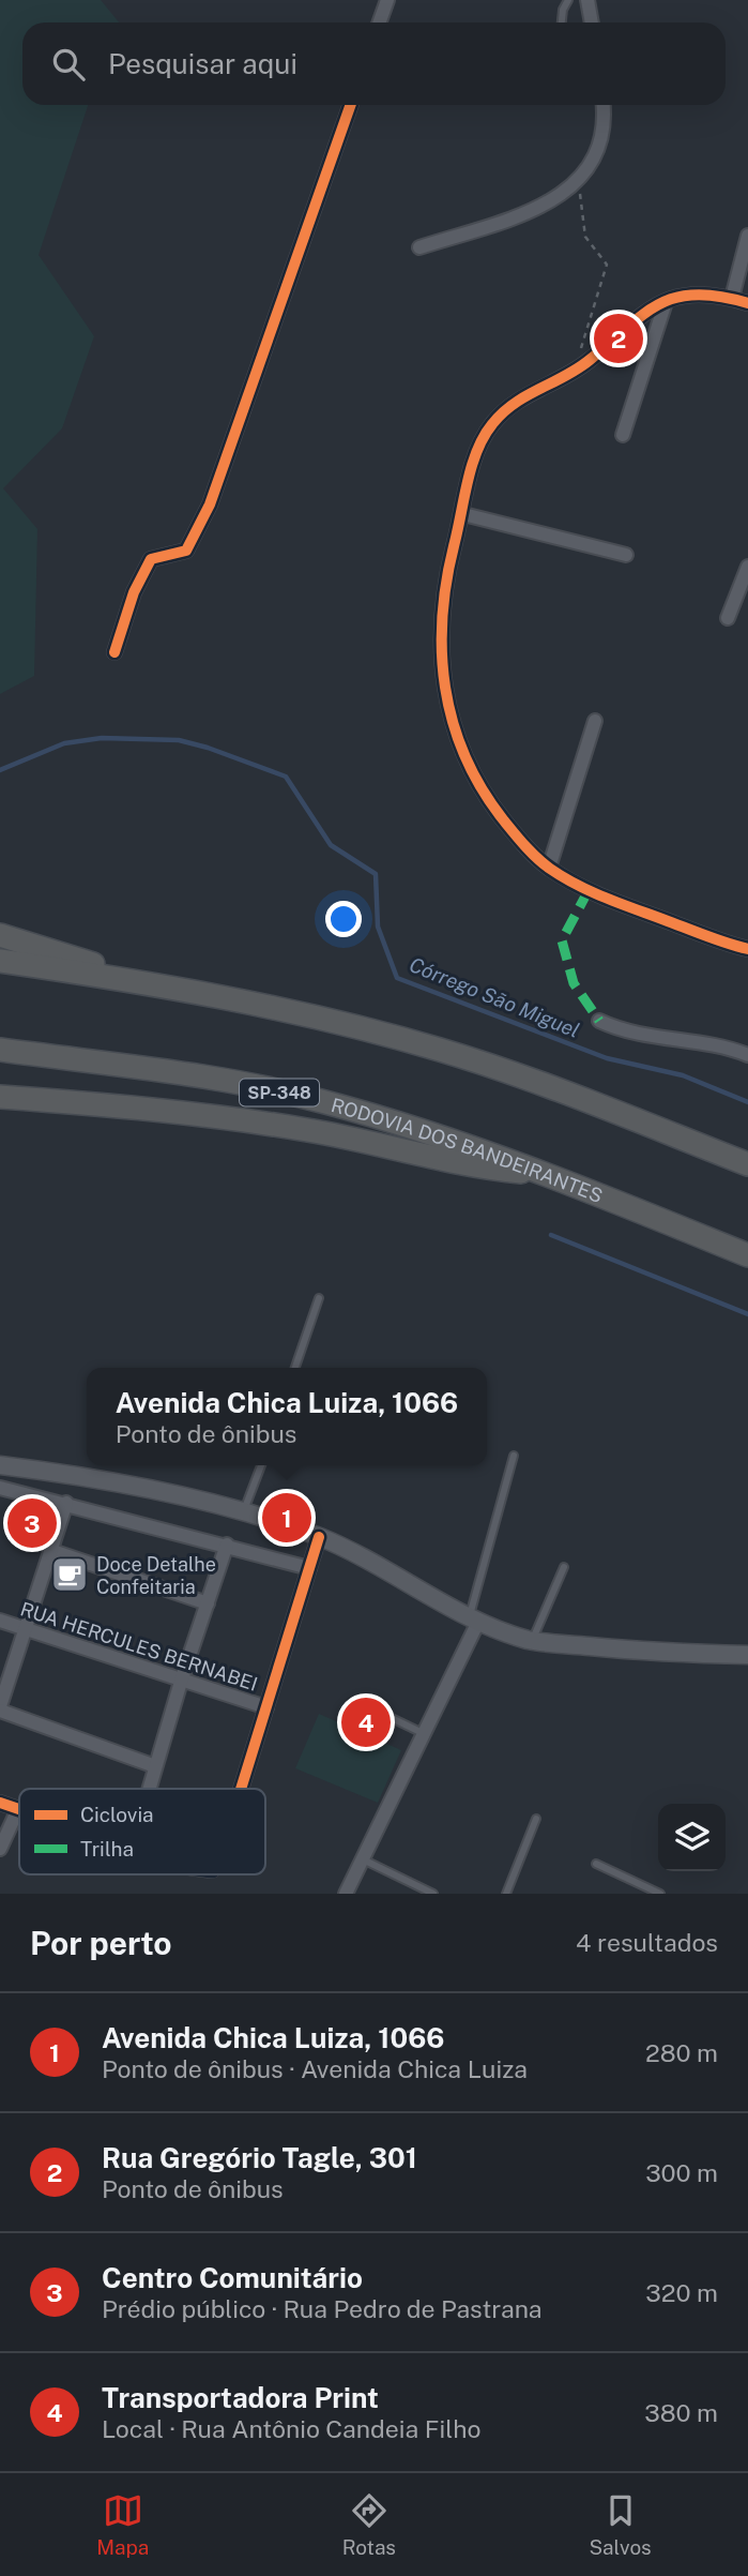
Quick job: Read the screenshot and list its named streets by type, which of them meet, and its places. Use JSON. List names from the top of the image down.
{
  "streets": {
    "highway": ["SP-348", "RODOVIA DOS BANDEIRANTES"],
    "street": ["RUA HERCULES BERNABEI"]
  },
  "water": ["Córrego São Miguel"],
  "places": {
    "cafe": ["Doce Detalhe Confeitaria"]
  },
  "legend": ["Ciclovia", "Trilha"],
  "page": {
    "search": "Pesquisar aqui",
    "pins": [
      "2",
      "1",
      "3",
      "4"
    ],
    "popup": ["Avenida Chica Luiza, 1066", "Ponto de ônibus"],
    "heading": ["Por perto", "4 resultados"],
    "list": [
      {
        "mark": "1",
        "name": "Avenida Chica Luiza, 1066",
        "note": "Ponto de ônibus · Avenida Chica Luiza",
        "value": "280 m"
      },
      {
        "mark": "2",
        "name": "Rua Gregório Tagle, 301",
        "note": "Ponto de ônibus",
        "value": "300 m"
      },
      {
        "mark": "3",
        "name": "Centro Comunitário",
        "note": "Prédio público · Rua Pedro de Pastrana",
        "value": "320 m"
      },
      {
        "mark": "4",
        "name": "Transportadora Print",
        "note": "Local · Rua Antônio Candeia Filho",
        "value": "380 m"
      }
    ],
    "nav": ["Mapa", "Rotas", "Salvos"]
  }
}
